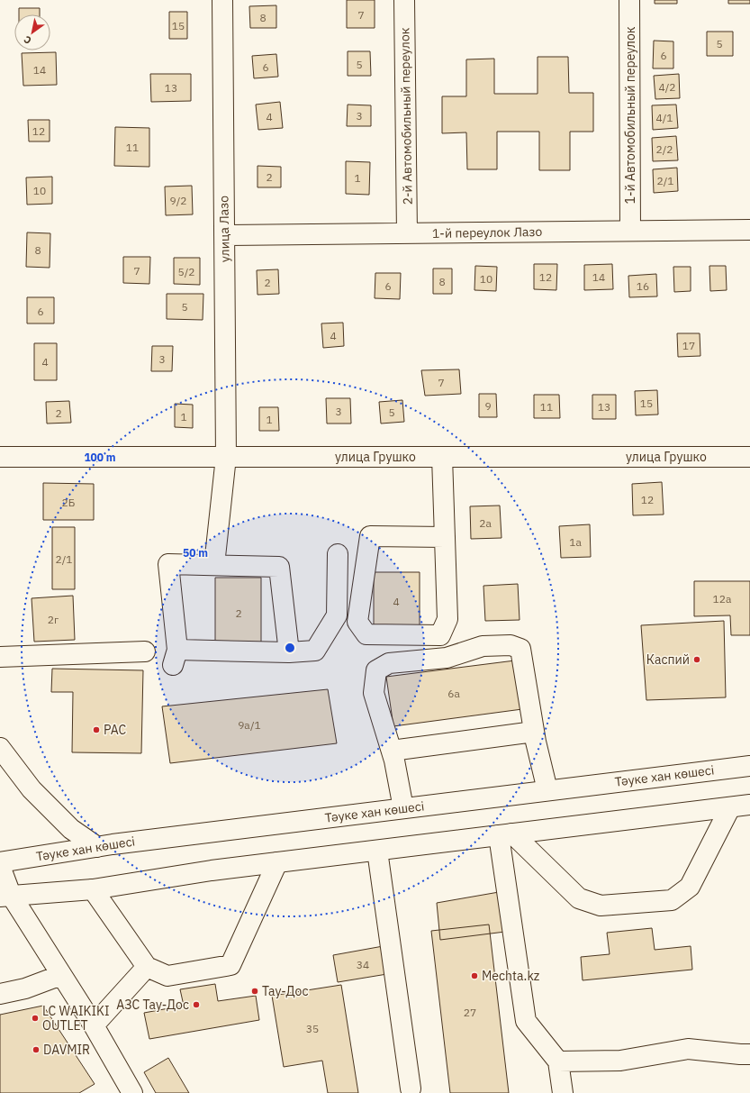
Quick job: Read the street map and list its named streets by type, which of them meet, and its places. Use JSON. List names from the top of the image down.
{
  "streets": {
    "street": [
      "1-й Автомобильный переулок",
      "2-й Автомобильный переулок",
      "улица Лазо",
      "1-й переулок Лазо",
      "улица Грушко",
      "Тәуке хан көшесі"
    ]
  },
  "crossings": [
    ["1-й Автомобильный переулок", "1-й переулок Лазо"],
    ["2-й Автомобильный переулок", "1-й переулок Лазо"],
    ["улица Лазо", "1-й переулок Лазо"],
    ["улица Лазо", "улица Грушко"]
  ],
  "places": [
    "Каспий",
    "РАС",
    "Mechta.kz",
    "Тау-Дос",
    "АЗС Тау-Дос",
    "LC WAIKIKI OUTLET",
    "DAVMIR"
  ],
  "house_numbers": [
    "7",
    "8",
    "15",
    "5",
    "6",
    "5",
    "6",
    "14",
    "4/2",
    "13",
    "3",
    "4",
    "4/1",
    "12",
    "11",
    "2/2",
    "2",
    "1",
    "2/1",
    "10",
    "9/2",
    "8",
    "7",
    "5/2",
    "12",
    "14",
    "10",
    "8",
    "2",
    "6",
    "16",
    "5",
    "6",
    "4",
    "17",
    "3",
    "4",
    "7",
    "15",
    "9",
    "11",
    "13",
    "3",
    "5",
    "2",
    "1",
    "1",
    "12",
    "2Б",
    "2а",
    "1а",
    "2/1",
    "12а",
    "4",
    "2",
    "2г",
    "6а",
    "9а/1",
    "34",
    "27",
    "35"
  ],
  "north": "bottom left",
  "rings": ["100 m", "50 m"]
}
